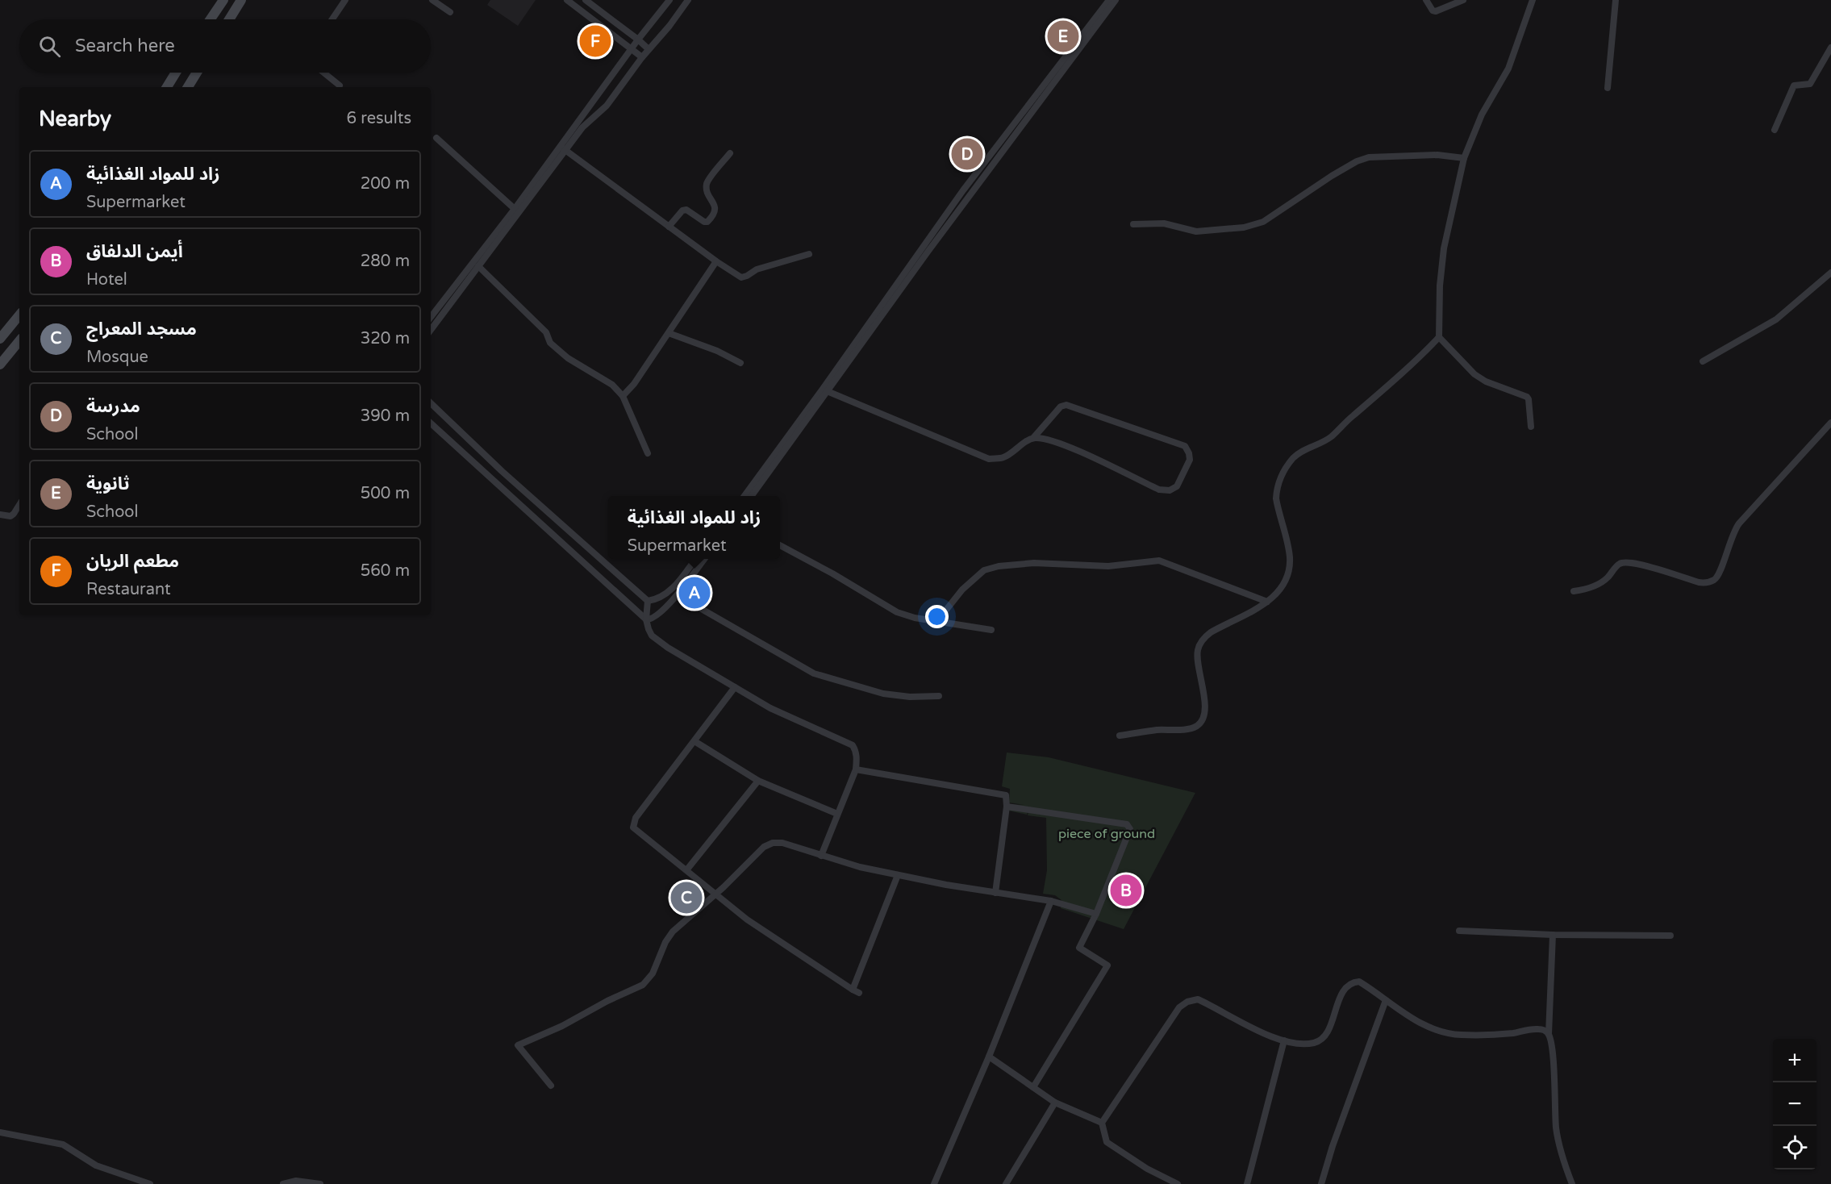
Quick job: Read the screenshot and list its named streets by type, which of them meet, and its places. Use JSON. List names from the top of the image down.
{
  "parks": ["piece of ground"],
  "page": {
    "pins": [
      "E",
      "F",
      "D",
      "A",
      "B",
      "C"
    ],
    "search": "Search here",
    "heading": ["Nearby", "6 results"],
    "list": [
      {
        "mark": "A",
        "name": "زاد للمواد الغذائية",
        "note": "Supermarket",
        "value": "200 m"
      },
      {
        "mark": "B",
        "name": "أيمن الدلفاق",
        "note": "Hotel",
        "value": "280 m"
      },
      {
        "mark": "C",
        "name": "مسجد المعراج",
        "note": "Mosque",
        "value": "320 m"
      },
      {
        "mark": "D",
        "name": "مدرسة",
        "note": "School",
        "value": "390 m"
      },
      {
        "mark": "E",
        "name": "ثانوية",
        "note": "School",
        "value": "500 m"
      },
      {
        "mark": "F",
        "name": "مطعم الريان",
        "note": "Restaurant",
        "value": "560 m"
      }
    ],
    "popup": ["زاد للمواد الغذائية", "Supermarket"],
    "map_buttons": ["+", "−"]
  }
}
